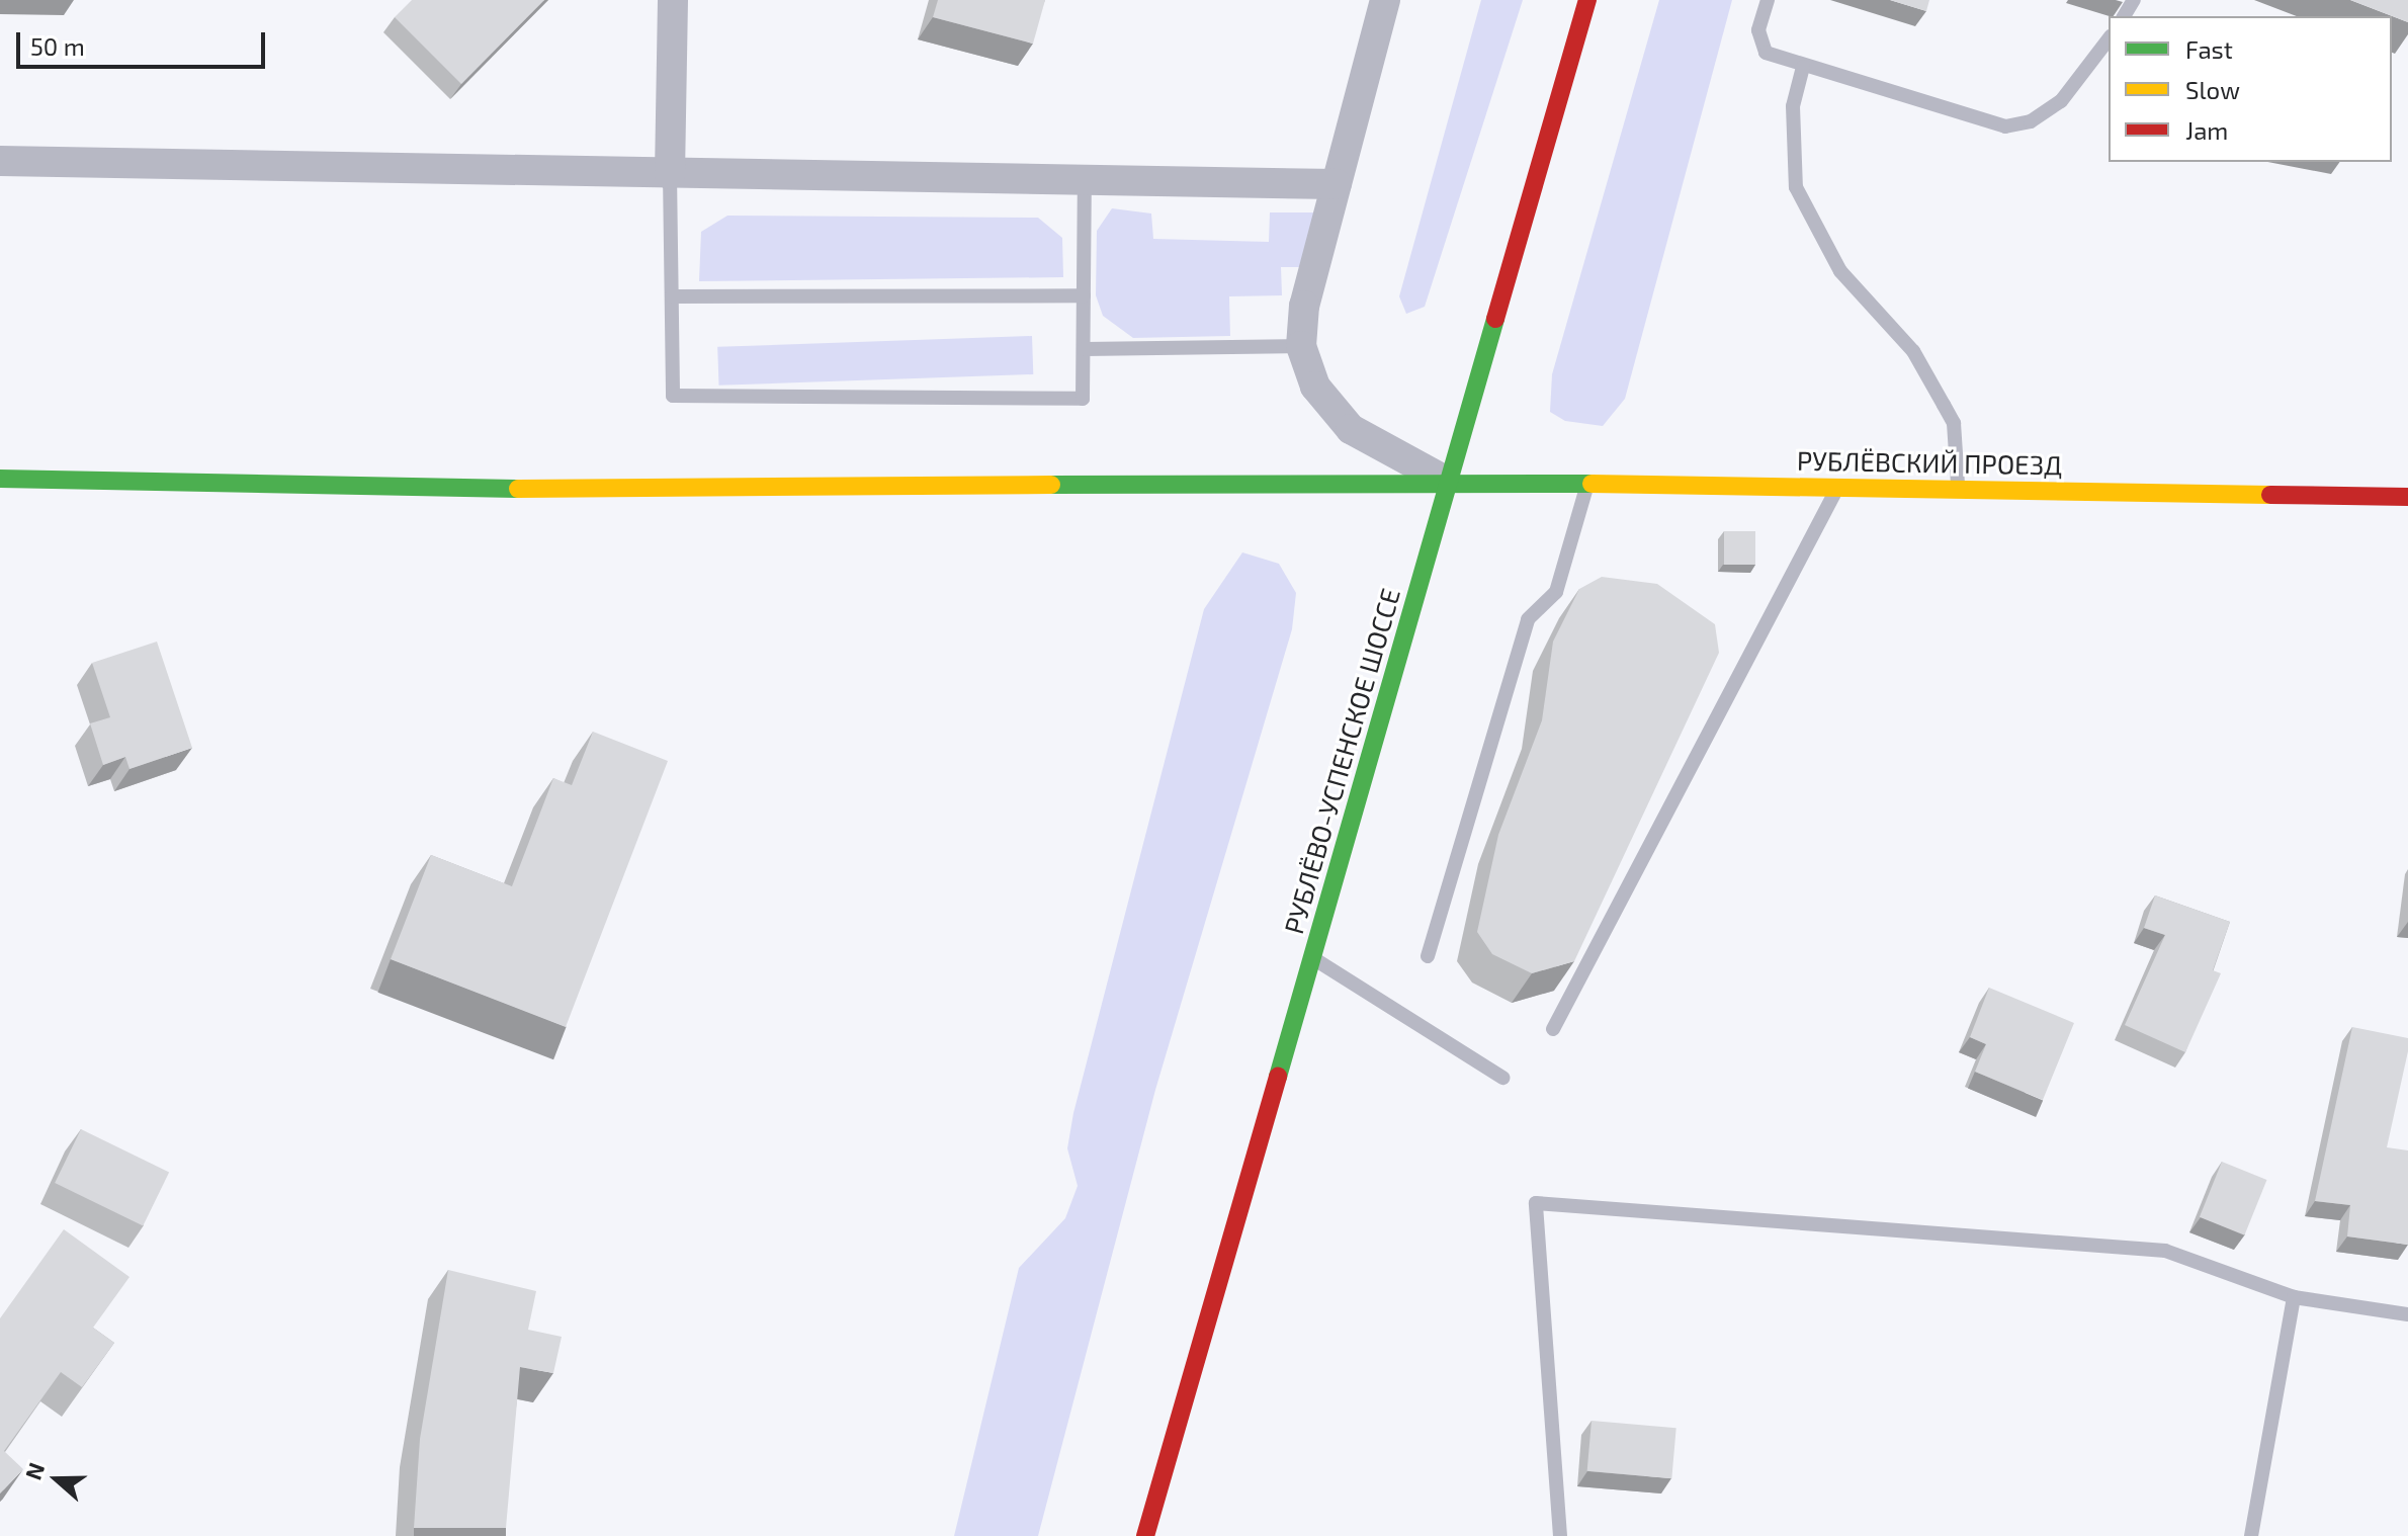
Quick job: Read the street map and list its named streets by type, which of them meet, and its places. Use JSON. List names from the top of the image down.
{
  "streets": {
    "street": ["РУБЛЁВСКИЙ ПРОЕЗД", "РУБЛЁВО-УСПЕНСКОЕ ШОССЕ"]
  },
  "crossings": [
    ["РУБЛЁВСКИЙ ПРОЕЗД", "РУБЛЁВО-УСПЕНСКОЕ ШОССЕ"]
  ],
  "legend": ["Fast", "Slow", "Jam"],
  "scale_bar": "50 m",
  "north": "left"
}
